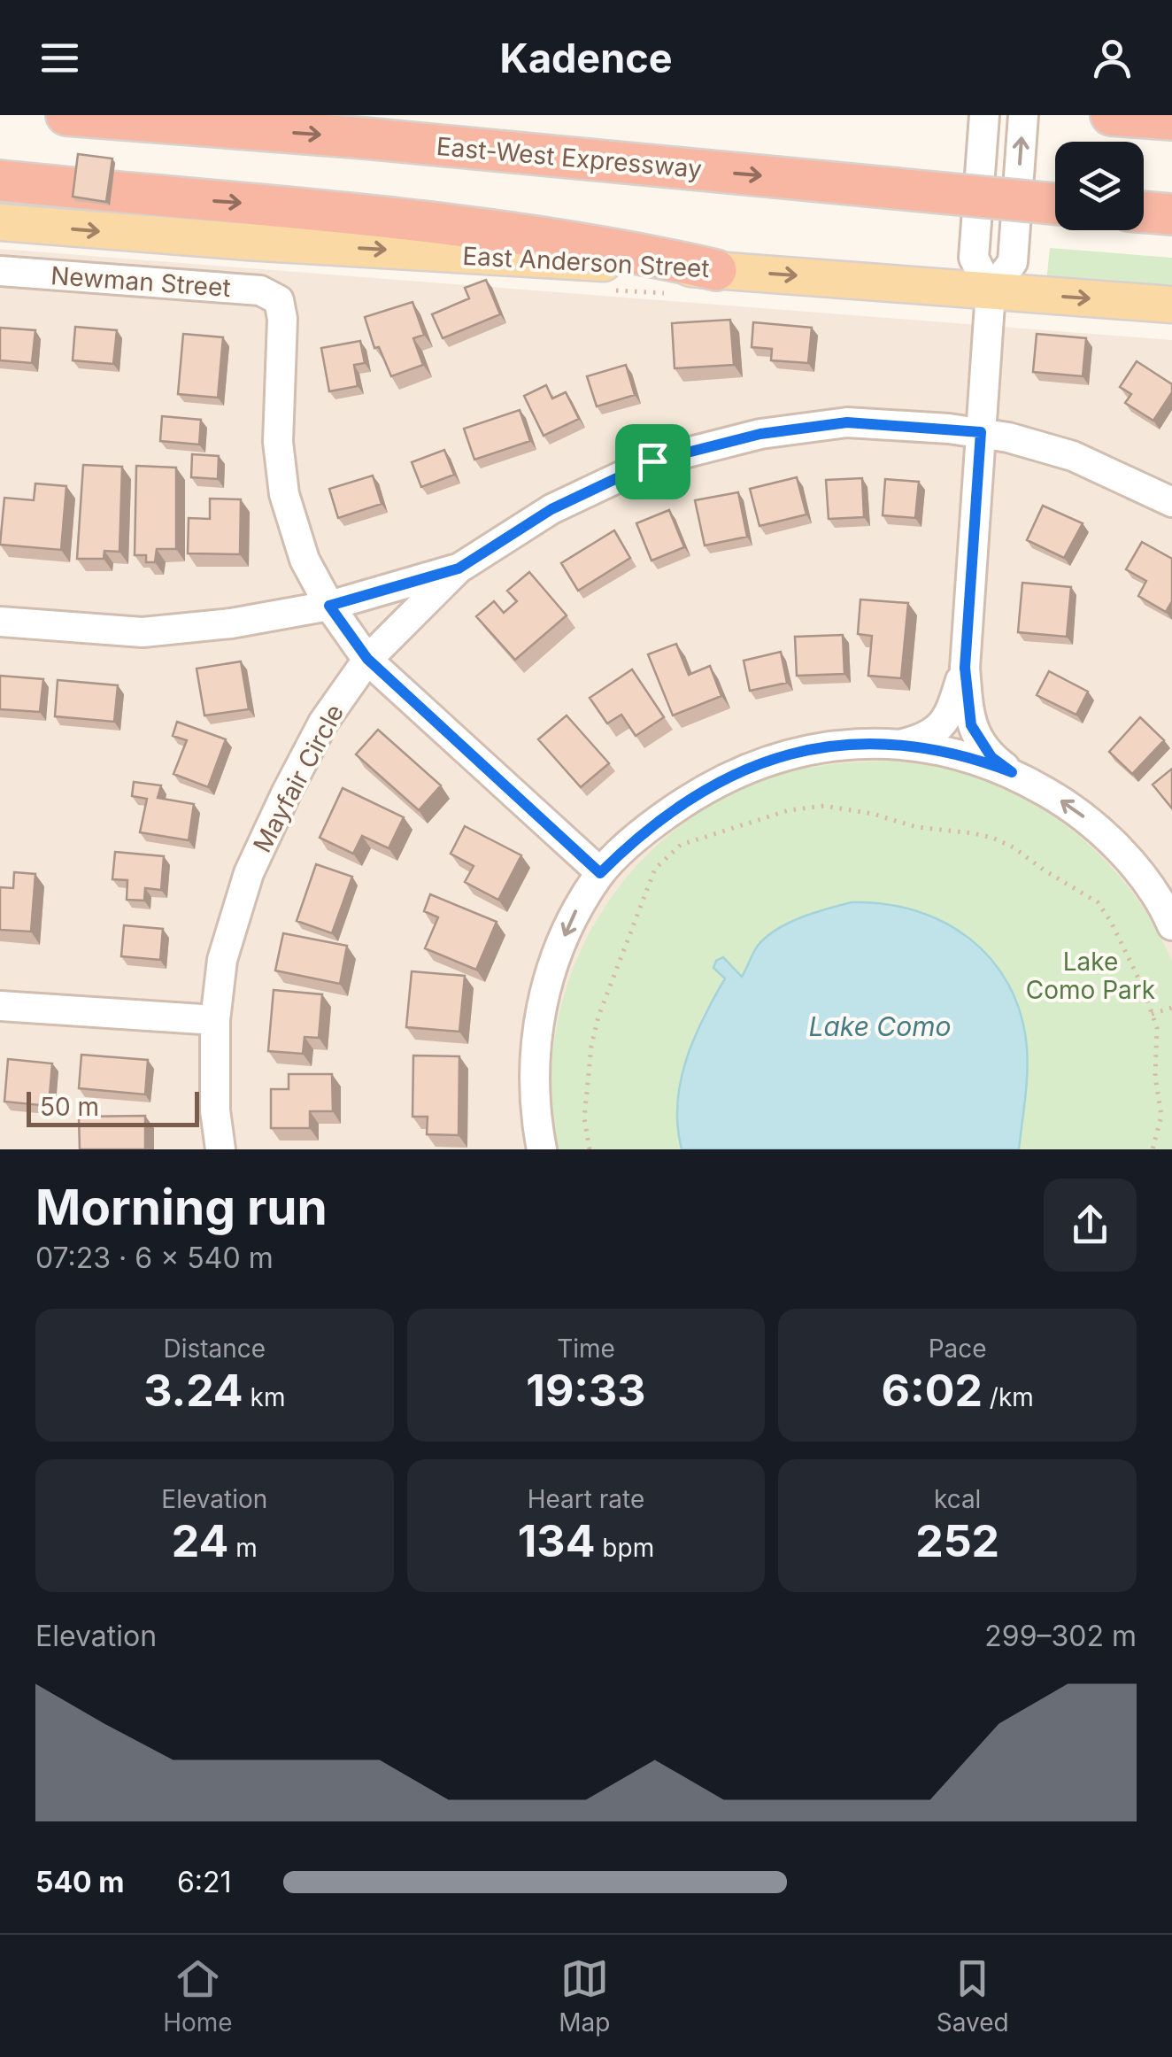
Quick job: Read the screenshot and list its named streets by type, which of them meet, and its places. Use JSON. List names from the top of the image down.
{
  "streets": {
    "highway": ["East-West Expressway"],
    "main road": ["East Anderson Street"],
    "street": ["Newman Street", "Mayfair Circle"]
  },
  "one_way": ["East Anderson Street"],
  "water": ["Lake Como"],
  "parks": ["Lake Como Park"],
  "scale_bar": "50 m",
  "page": {
    "header": "Kadence",
    "scale": "50 m",
    "heading": ["Morning run", "07:23 · 6 × 540 m"],
    "stats": [
      ["Distance", "3.24 km"],
      ["Time", "19:33"],
      ["Pace", "6:02 /km"],
      ["Elevation", "24 m"],
      ["Heart rate", "134 bpm"],
      ["kcal", "252"]
    ],
    "chart": ["Elevation", "299–302 m"],
    "list": [
      {
        "name": "540 m",
        "note": "6:21"
      }
    ],
    "tabs": ["Home", "Map", "Saved"]
  }
}
